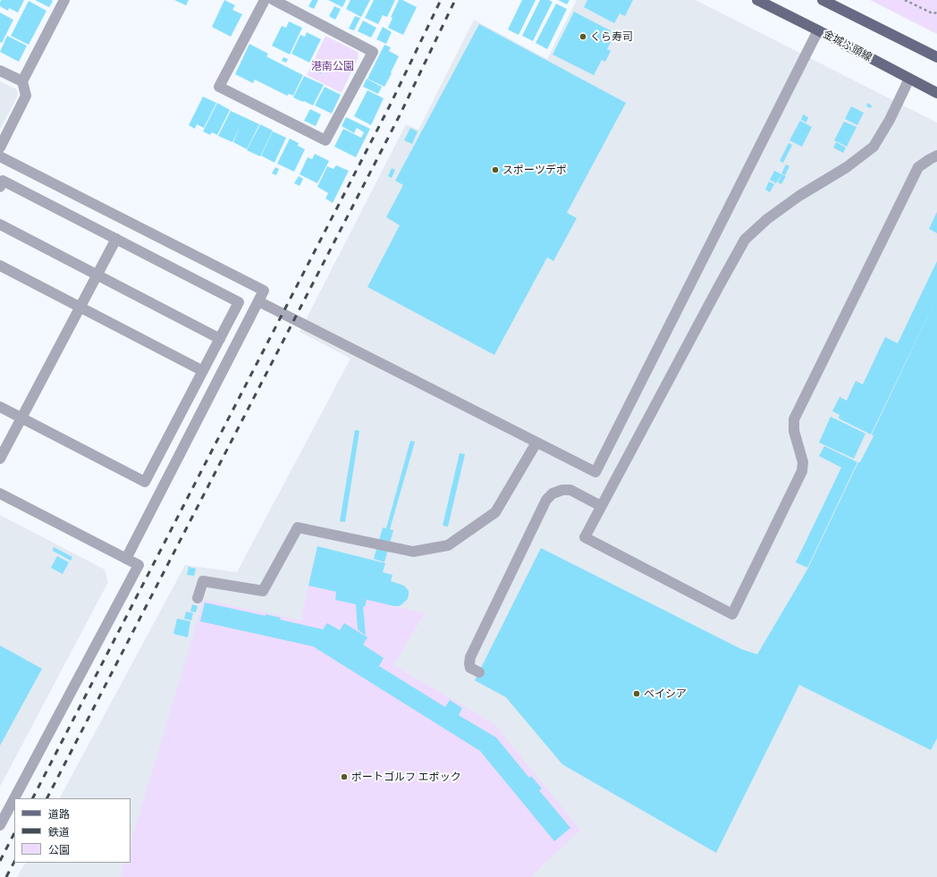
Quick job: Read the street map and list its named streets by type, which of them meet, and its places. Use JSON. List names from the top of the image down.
{
  "streets": {
    "main road": ["金城ふ頭線"]
  },
  "parks": ["港南公園"],
  "places": [
    "くら寿司",
    "スポーツデポ",
    "ベイシア",
    "ポートゴルフ エポック"
  ],
  "legend": ["道路", "鉄道", "公園"]
}
